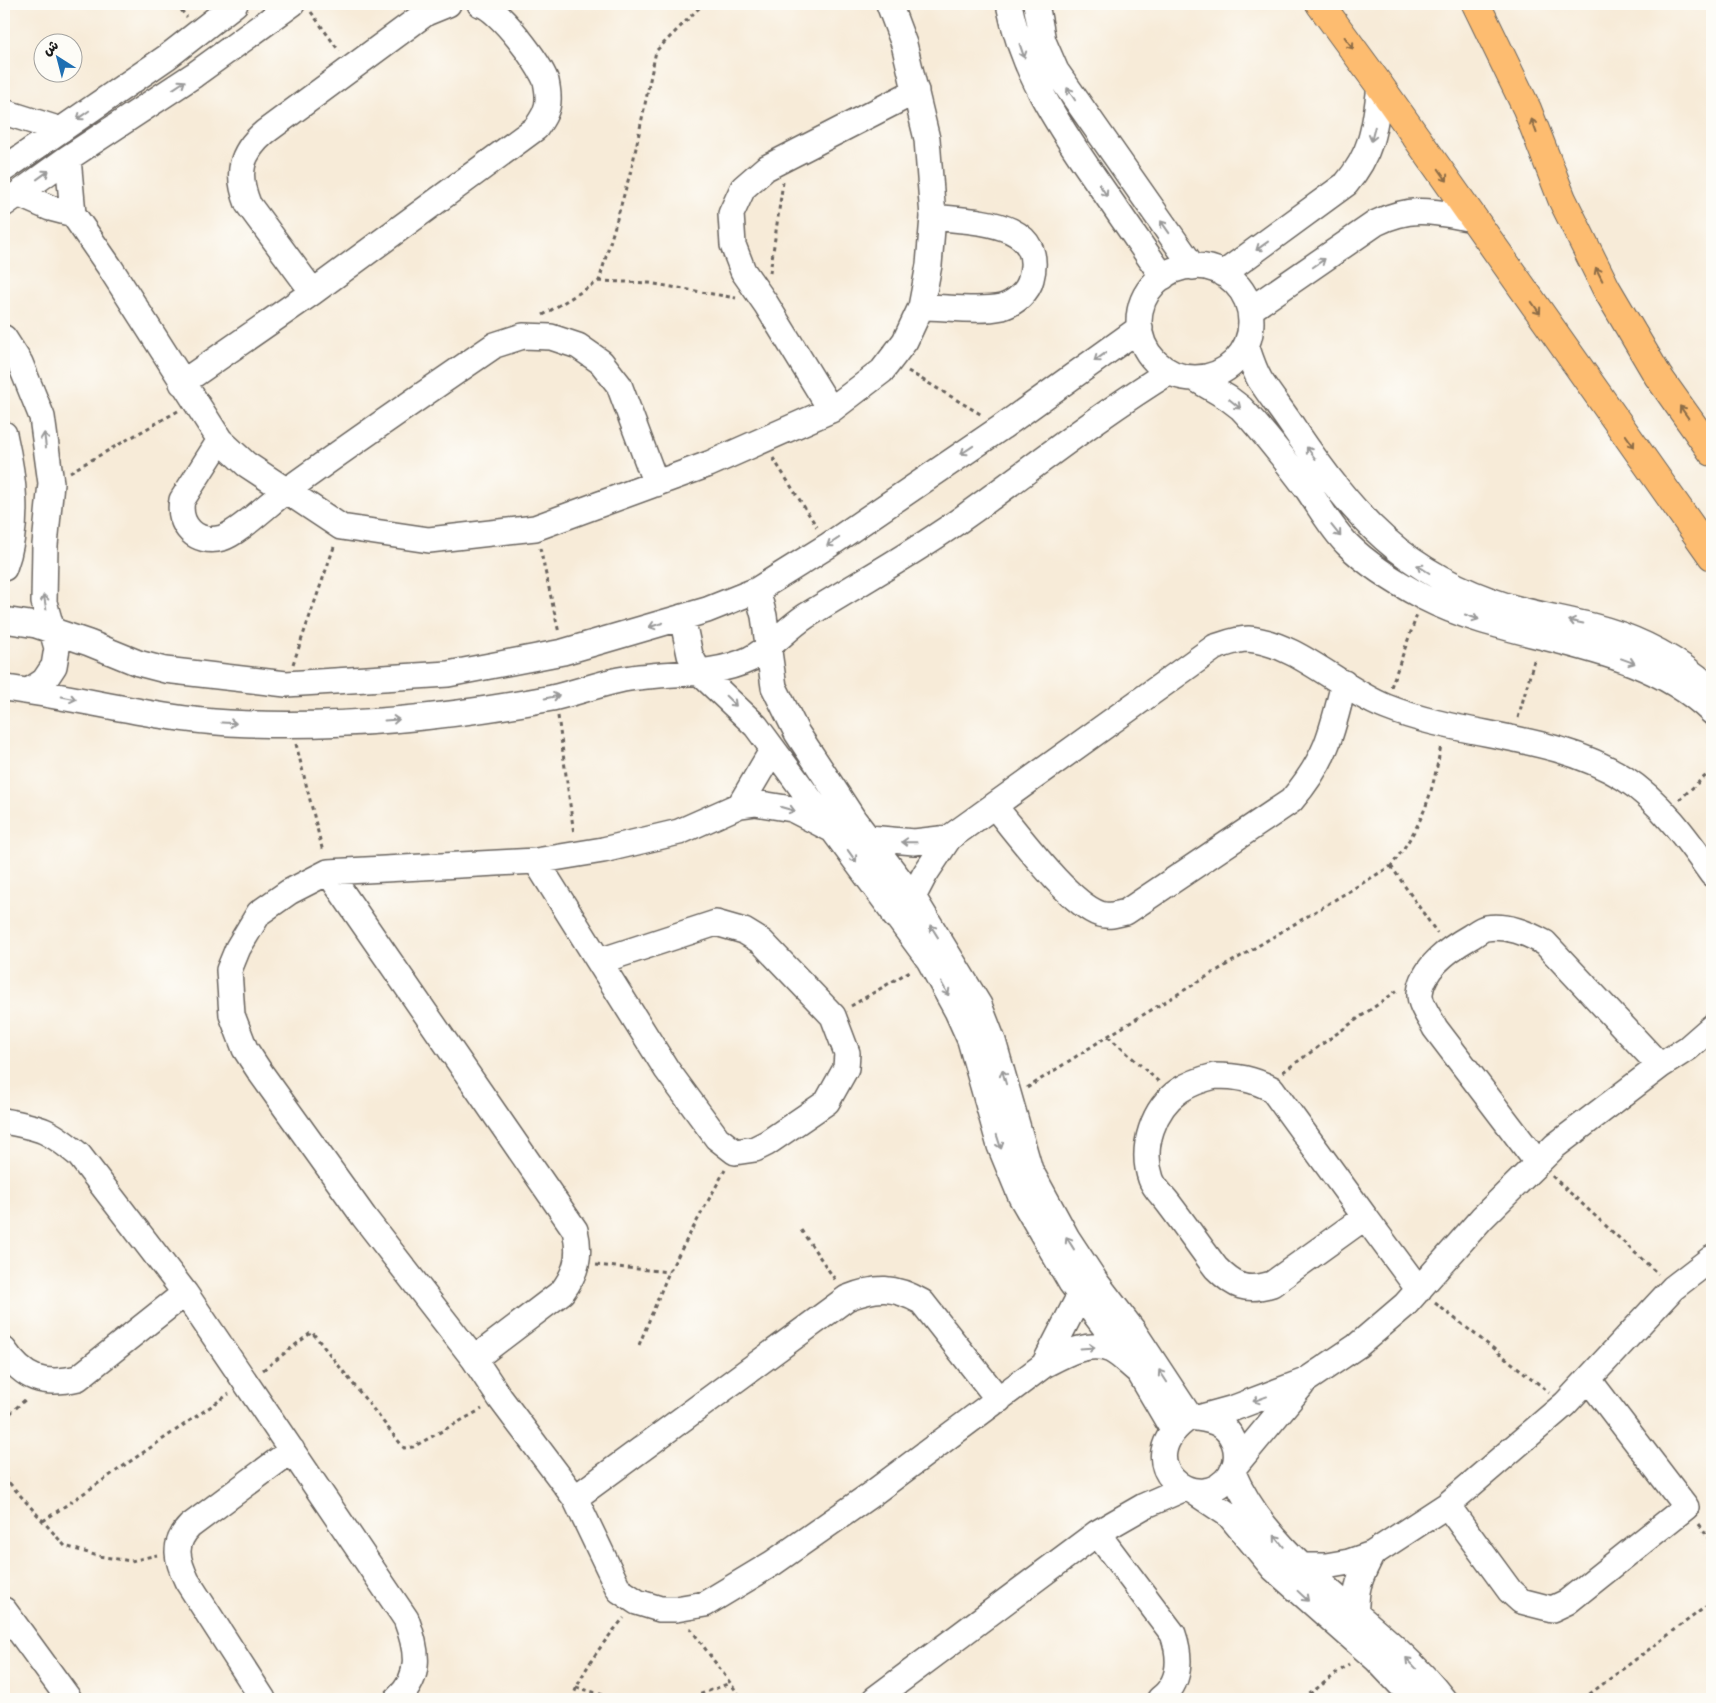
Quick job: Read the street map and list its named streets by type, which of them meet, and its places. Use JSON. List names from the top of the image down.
{
  "north": "top left"
}
